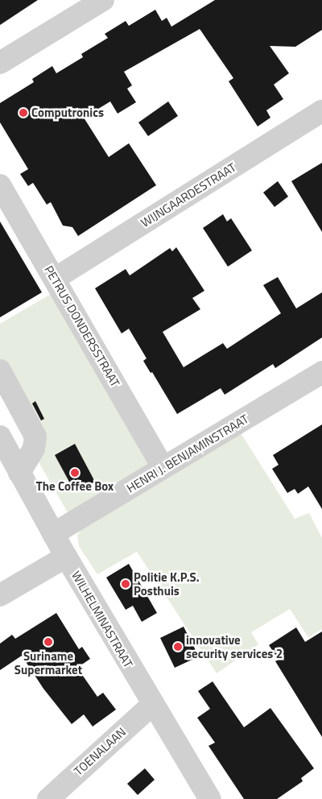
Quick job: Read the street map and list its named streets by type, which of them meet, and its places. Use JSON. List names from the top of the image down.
{
  "streets": {
    "street": [
      "WIJNGAARDESTRAAT",
      "PETRUS DONDERSSTRAAT",
      "HENRI J. BENJAMINSTRAAT",
      "WILHELMINASTRAAT",
      "TOENALAAN"
    ]
  },
  "crossings": [
    ["WIJNGAARDESTRAAT", "PETRUS DONDERSSTRAAT"],
    ["PETRUS DONDERSSTRAAT", "HENRI J. BENJAMINSTRAAT"],
    ["HENRI J. BENJAMINSTRAAT", "WILHELMINASTRAAT"],
    ["WILHELMINASTRAAT", "TOENALAAN"]
  ],
  "places": [
    "Computronics",
    "The Coffee Box",
    "Politie K.P.S. Posthuis",
    "Suriname Supermarket",
    "innovative security services 2"
  ]
}
